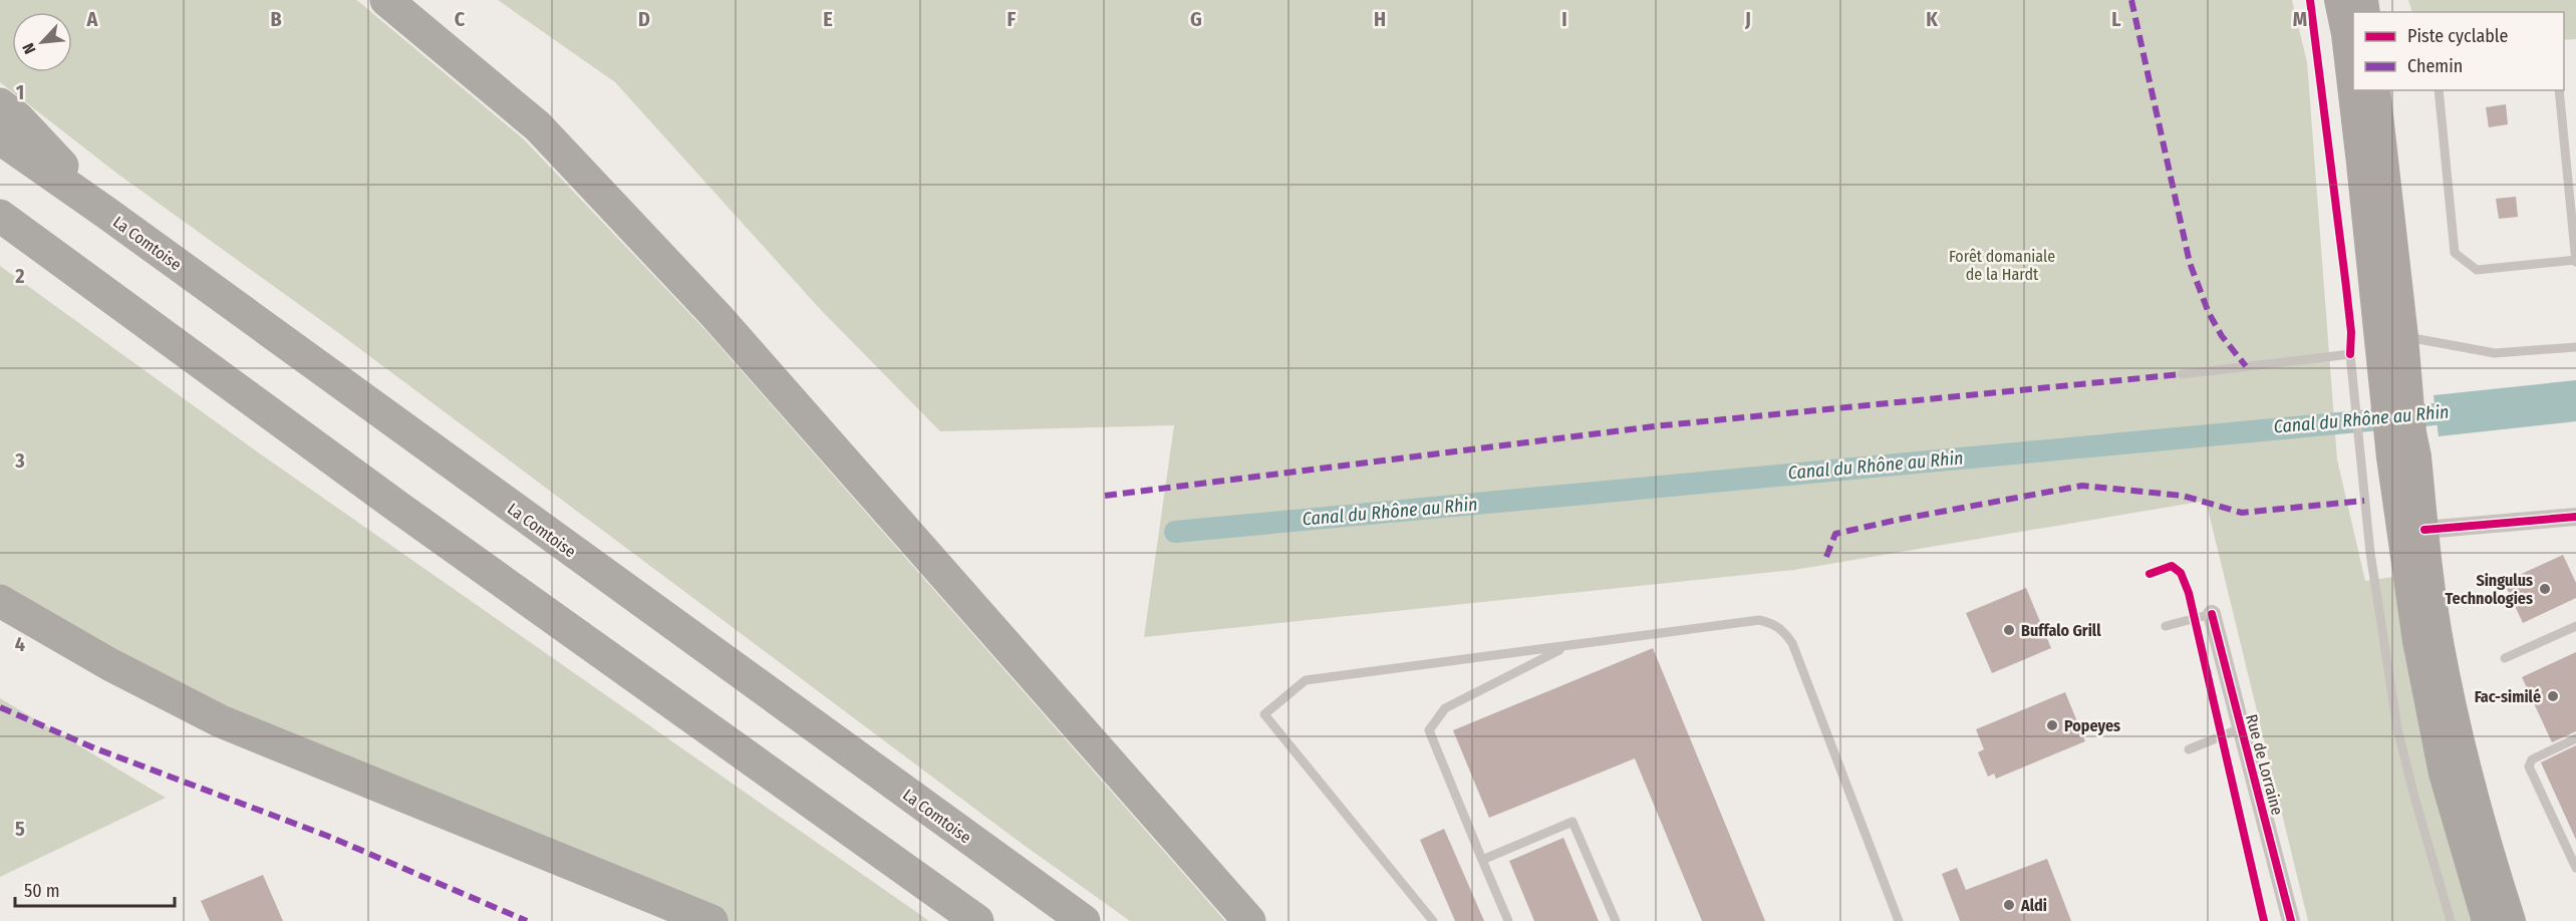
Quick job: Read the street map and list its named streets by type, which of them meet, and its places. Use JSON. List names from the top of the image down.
{
  "streets": {
    "highway": ["La Comtoise"],
    "street": ["Rue de Lorraine"]
  },
  "water": ["Canal du Rhône au Rhin"],
  "parks": ["Forêt domaniale de la Hardt"],
  "places": [
    "Singulus Technologies",
    "Buffalo Grill",
    "Fac-similé",
    "Popeyes",
    "Aldi"
  ],
  "legend": ["Piste cyclable", "Chemin"],
  "scale_bar": "50 m",
  "north": "bottom left",
  "grid": {
    "columns": [
      "A",
      "B",
      "C",
      "D",
      "E",
      "F",
      "G",
      "H",
      "I",
      "J",
      "K",
      "L",
      "M"
    ],
    "rows": [
      "1",
      "2",
      "3",
      "4",
      "5"
    ]
  }
}
